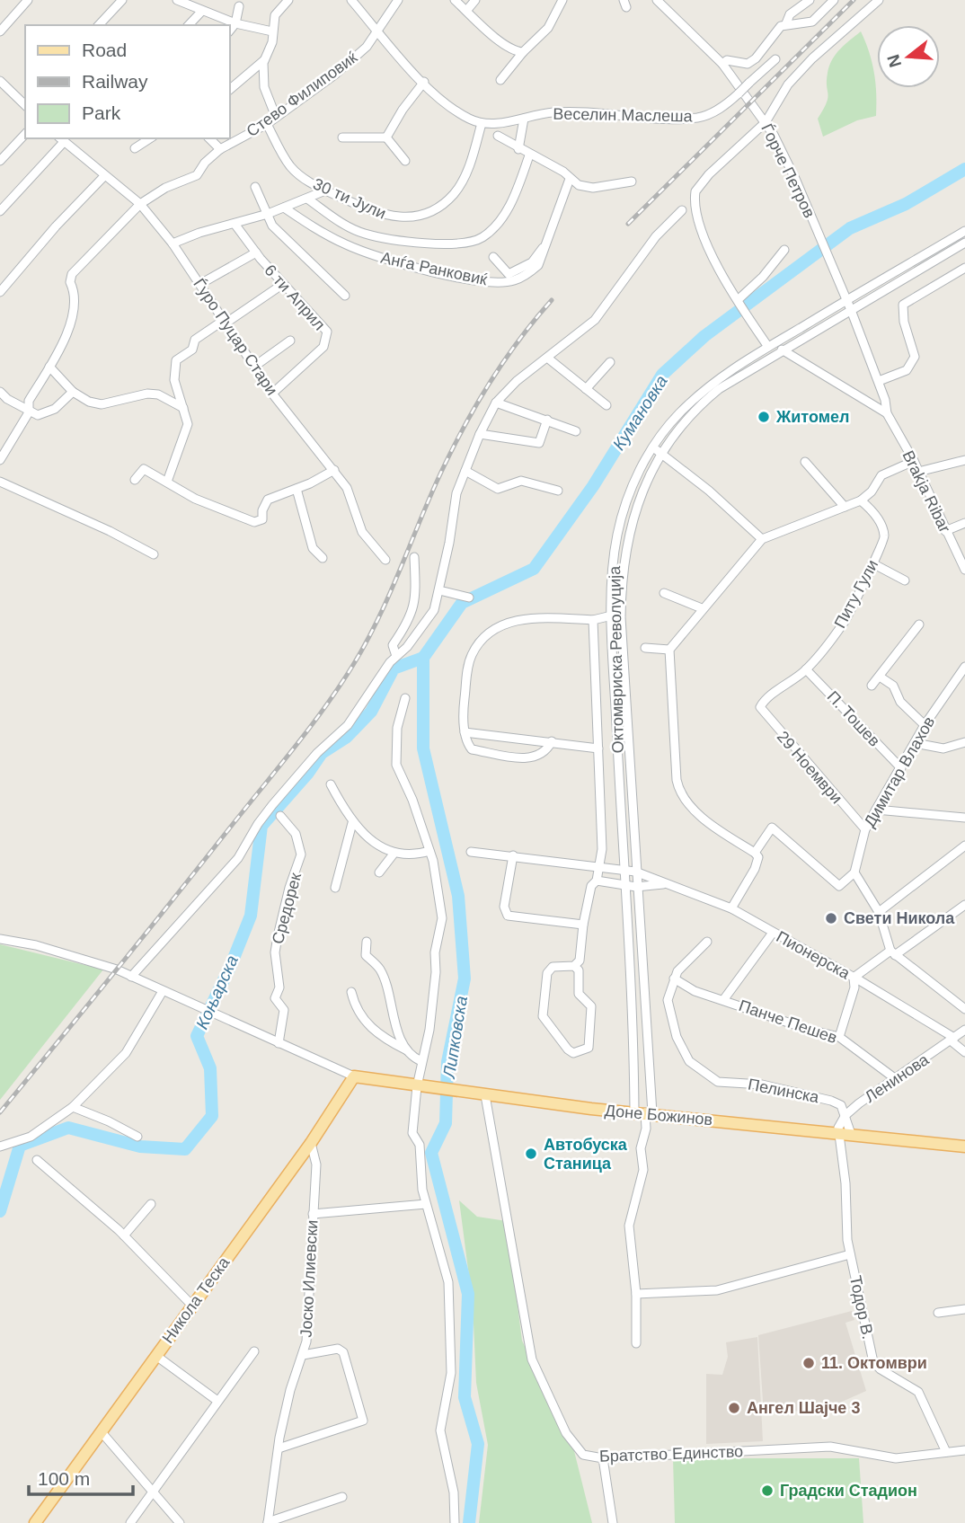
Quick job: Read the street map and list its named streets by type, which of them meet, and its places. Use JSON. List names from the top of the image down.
{
  "streets": {
    "main road": ["Доне Божинов", "Никола Теска"],
    "street": [
      "Стево Филиповиќ",
      "Веселин Маслеша",
      "Ѓорче Петров",
      "30 ти Јули",
      "Анѓа Ранковиќ",
      "6 ти Април",
      "Ѓуро Пуцар Стари",
      "Brakja Ribar",
      "Питу Гули",
      "Октомвриска Револуција",
      "П. Тошев",
      "29 Ноември",
      "Димитар Влахов",
      "Средорек",
      "Пионерска",
      "Панче Пешев",
      "Ленинова",
      "Пелинска",
      "Јоско Илиевски",
      "Тодор В.",
      "Братство Единство"
    ]
  },
  "crossings": [
    ["Стево Филиповиќ", "30 ти Јули"],
    ["Стево Филиповиќ", "Ѓуро Пуцар Стари"],
    ["Веселин Маслеша", "30 ти Јули"],
    ["Ѓорче Петров", "Brakja Ribar"],
    ["Ѓорче Петров", "Октомвриска Револуција"],
    ["6 ти Април", "Ѓуро Пуцар Стари"],
    ["Питу Гули", "П. Тошев"],
    ["Питу Гули", "29 Ноември"],
    ["Октомвриска Револуција", "Пионерска"],
    ["Октомвриска Револуција", "Доне Божинов"],
    ["П. Тошев", "Димитар Влахов"],
    ["29 Ноември", "Димитар Влахов"],
    ["Пионерска", "Ленинова"],
    ["Панче Пешев", "Ленинова"],
    ["Панче Пешев", "Пелинска"],
    ["Ленинова", "Пелинска"],
    ["Ленинова", "Доне Божинов"],
    ["Ленинова", "Тодор В."],
    ["Доне Божинов", "Никола Теска"],
    ["Доне Божинов", "Тодор В."],
    ["Доне Божинов", "Братство Единство"],
    ["Јоско Илиевски", "Никола Теска"],
    ["Тодор В.", "Братство Единство"]
  ],
  "water": ["Кумановка", "Коњарска", "Липковска"],
  "places": [
    "Житомел",
    "Свети Никола",
    "Автобуска Станица",
    "11. Октомври",
    "Ангел Шајче 3",
    "Градски Стадион"
  ],
  "legend": ["Road", "Railway", "Park"],
  "scale_bar": "100 m",
  "north": "left"
}
